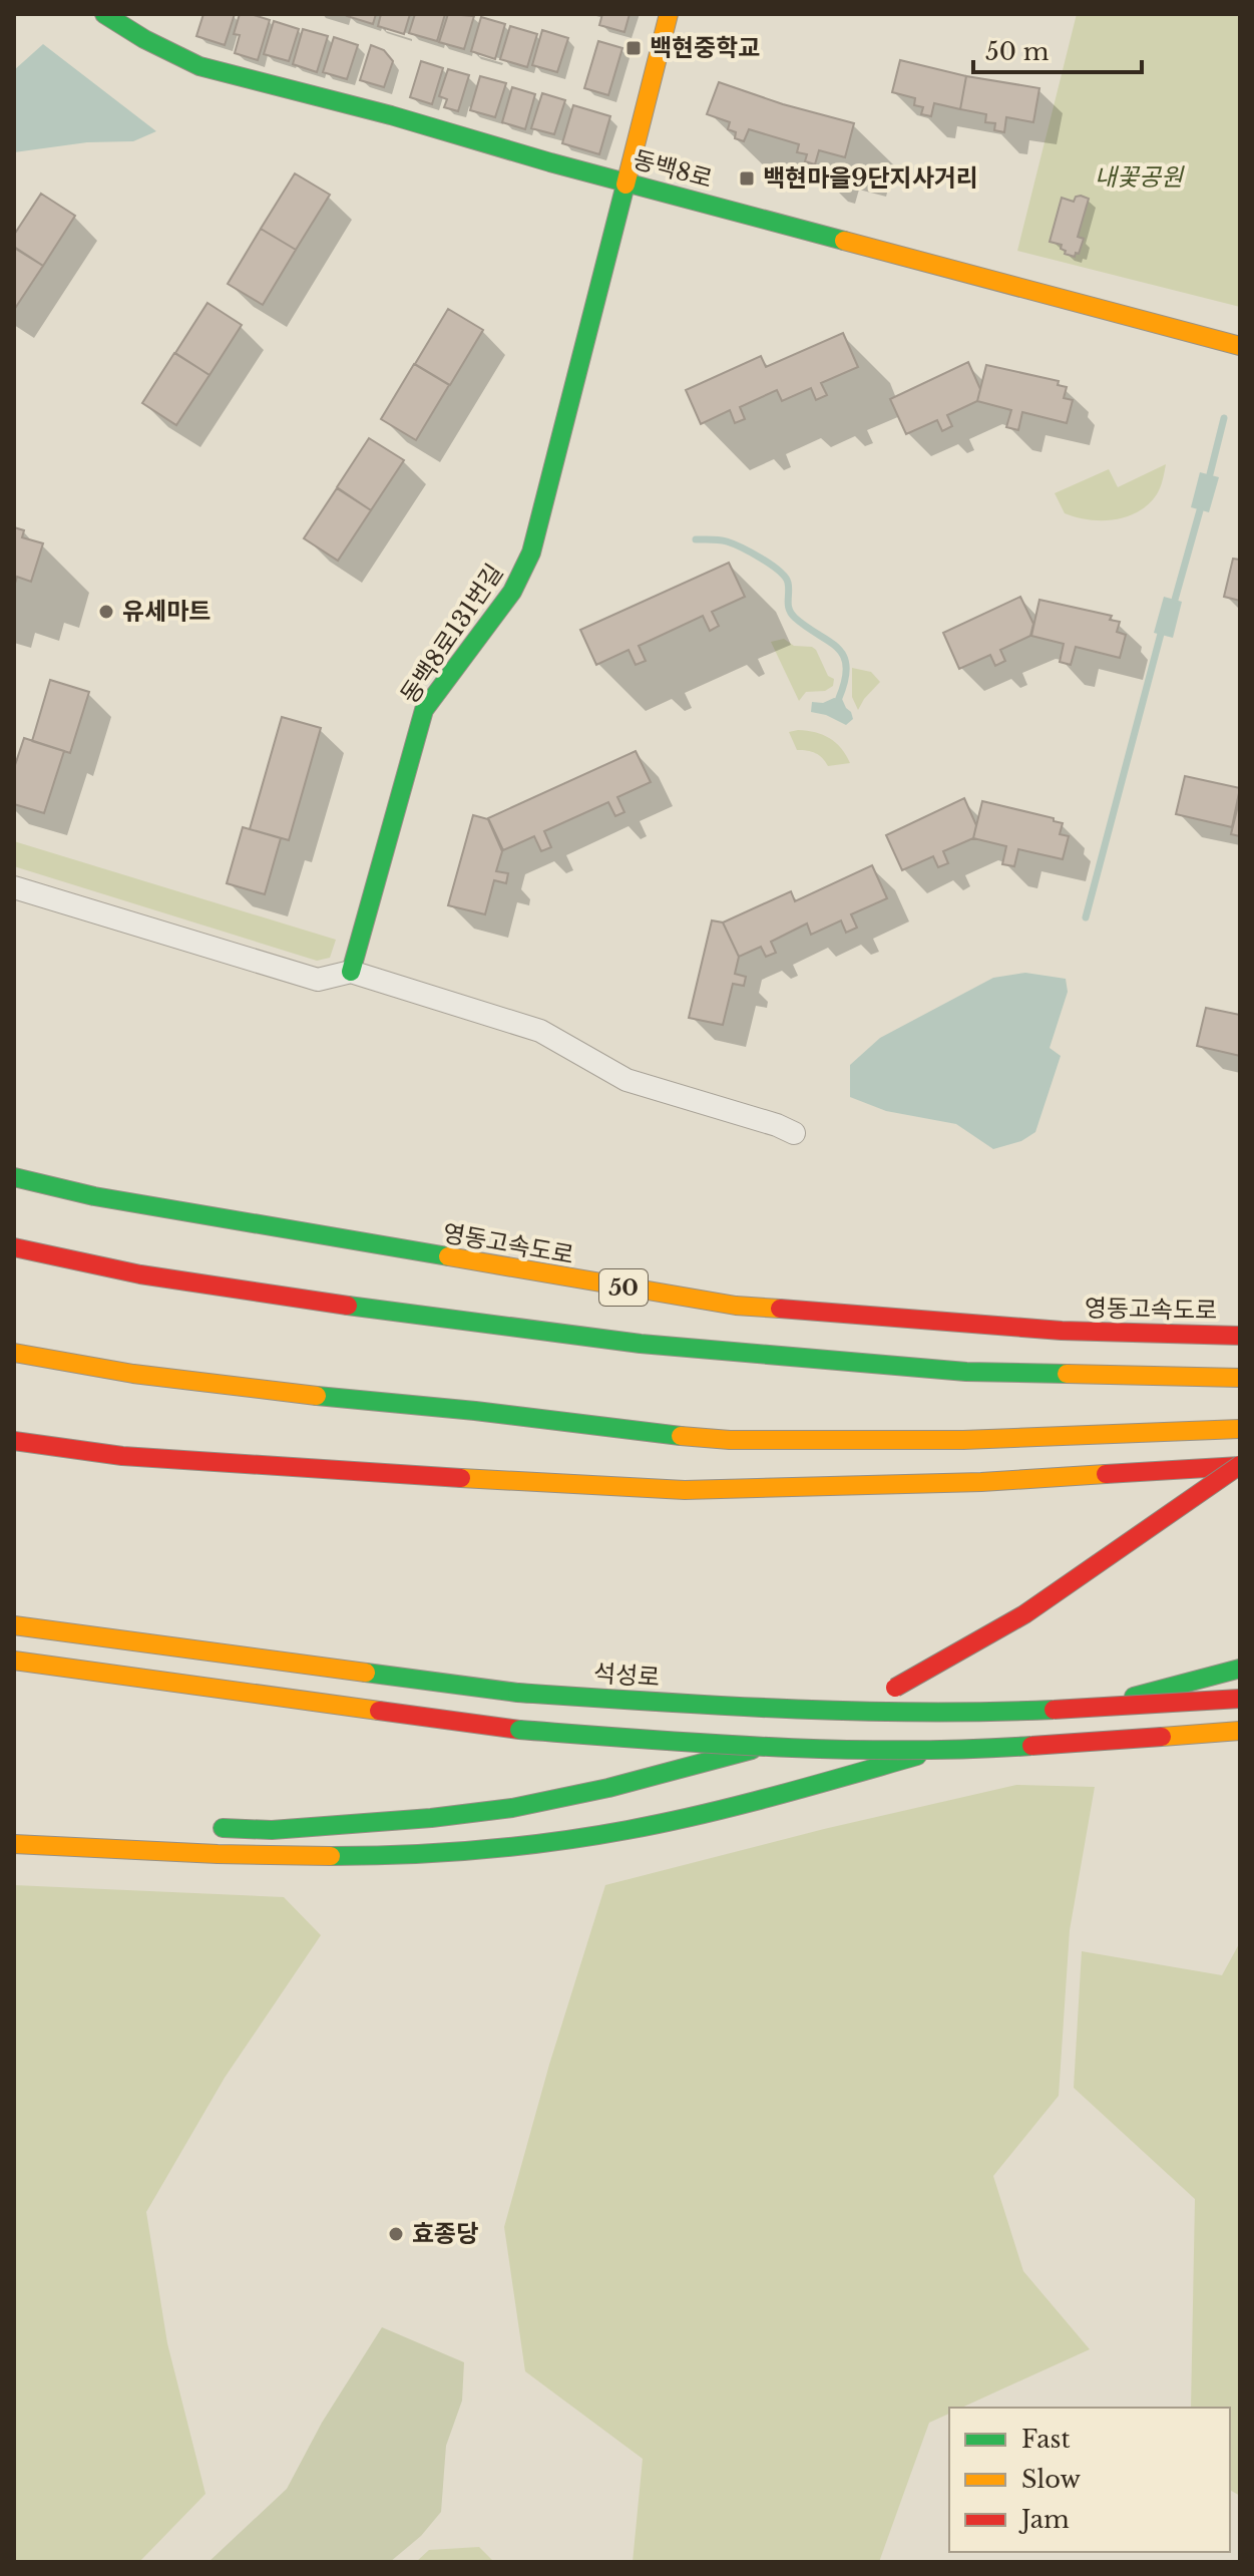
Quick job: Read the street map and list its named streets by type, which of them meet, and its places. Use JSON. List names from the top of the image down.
{
  "streets": {
    "main road": [
      "동백8로",
      "동백8로131번길",
      "영동고속도로",
      "50",
      "석성로"
    ]
  },
  "crossings": [
    ["동백8로", "동백8로131번길"]
  ],
  "parks": ["내꽃공원"],
  "places": {
    "transit": ["백현중학교", "백현마을9단지사거리"],
    "other": ["유세마트", "효종당"]
  },
  "legend": ["Fast", "Slow", "Jam"],
  "scale_bar": "50 m"
}
